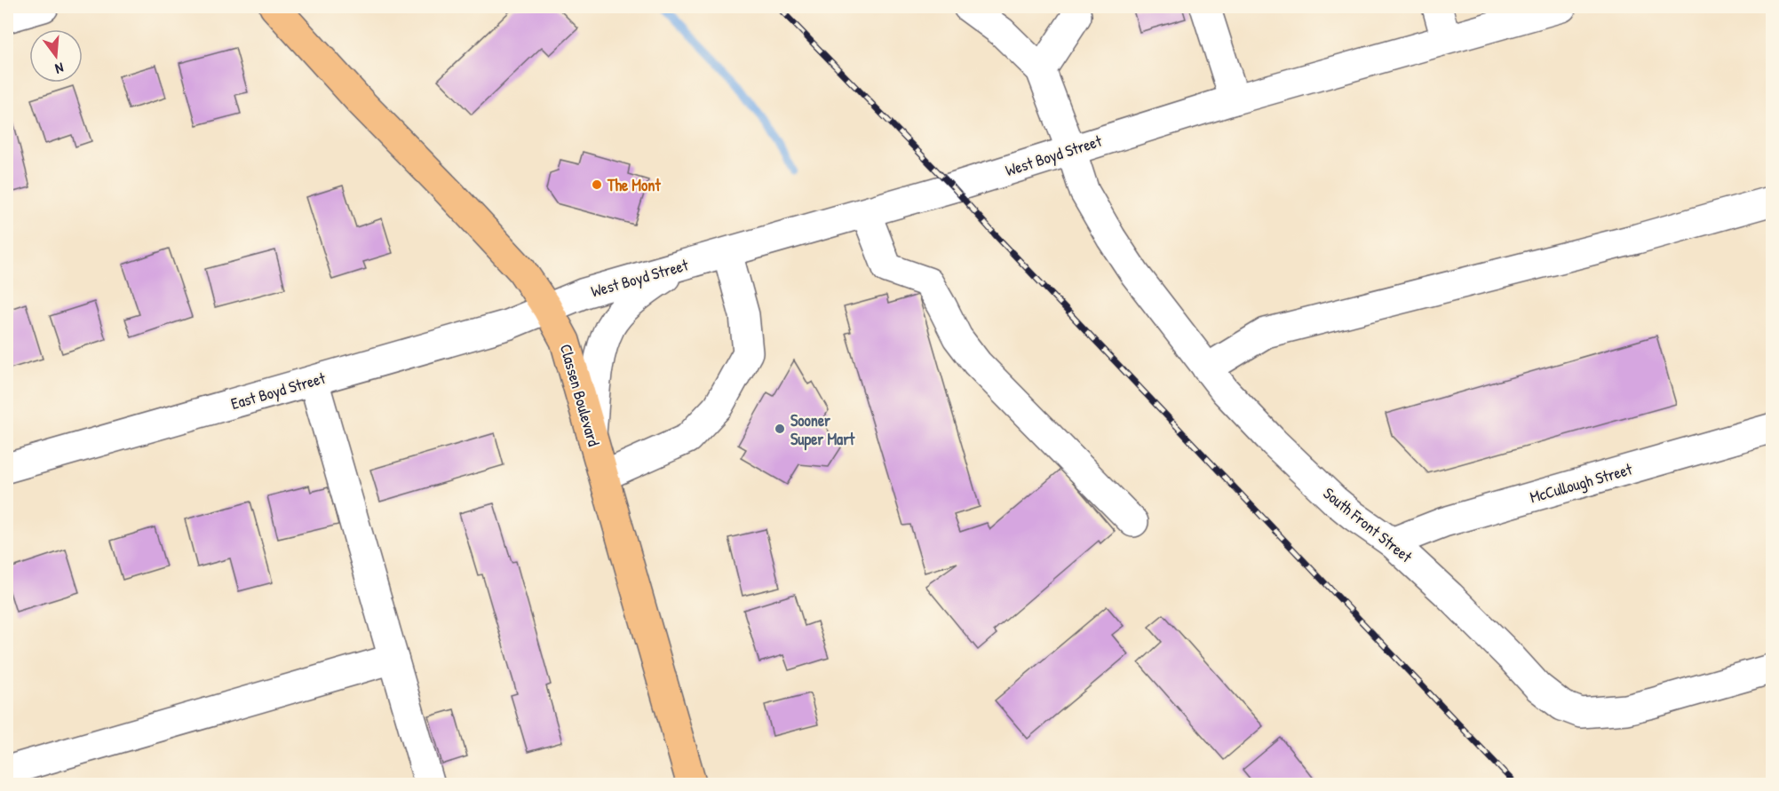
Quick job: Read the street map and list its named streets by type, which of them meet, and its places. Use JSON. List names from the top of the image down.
{
  "streets": {
    "main road": ["Classen Boulevard"],
    "street": [
      "West Boyd Street",
      "East Boyd Street",
      "McCullough Street",
      "South Front Street"
    ]
  },
  "crossings": [
    ["West Boyd Street", "East Boyd Street"],
    ["West Boyd Street", "Classen Boulevard"],
    ["West Boyd Street", "South Front Street"],
    ["East Boyd Street", "Classen Boulevard"],
    ["McCullough Street", "South Front Street"]
  ],
  "places": ["The Mont", "Sooner Super Mart"],
  "north": "bottom"
}
